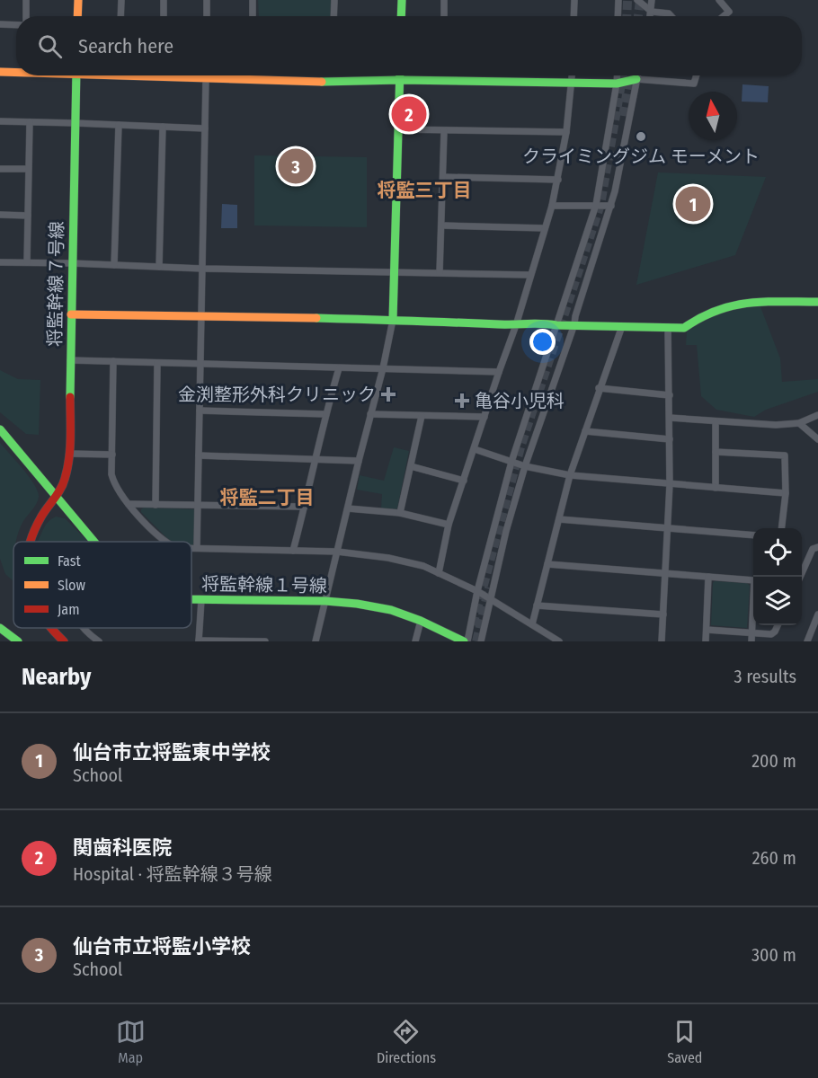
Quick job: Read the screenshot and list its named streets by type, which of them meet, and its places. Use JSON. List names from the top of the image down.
{
  "streets": {
    "street": ["将監幹線７号線", "将監幹線１号線"]
  },
  "crossings": [
    ["将監幹線７号線", "将監幹線１号線"]
  ],
  "districts": ["将監三丁目", "将監二丁目"],
  "places": {
    "other": ["クライミングジム モーメント"],
    "health": ["金渕整形外科クリニック", "亀谷小児科"]
  },
  "legend": ["Fast", "Slow", "Jam"],
  "north": "top",
  "page": {
    "search": "Search here",
    "pins": ["2", "3", "1"],
    "heading": ["Nearby", "3 results"],
    "list": [
      {
        "mark": "1",
        "name": "仙台市立将監東中学校",
        "note": "School",
        "value": "200 m"
      },
      {
        "mark": "2",
        "name": "関歯科医院",
        "note": "Hospital · 将監幹線３号線",
        "value": "260 m"
      },
      {
        "mark": "3",
        "name": "仙台市立将監小学校",
        "note": "School",
        "value": "300 m"
      }
    ],
    "nav": ["Map", "Directions", "Saved"]
  }
}
